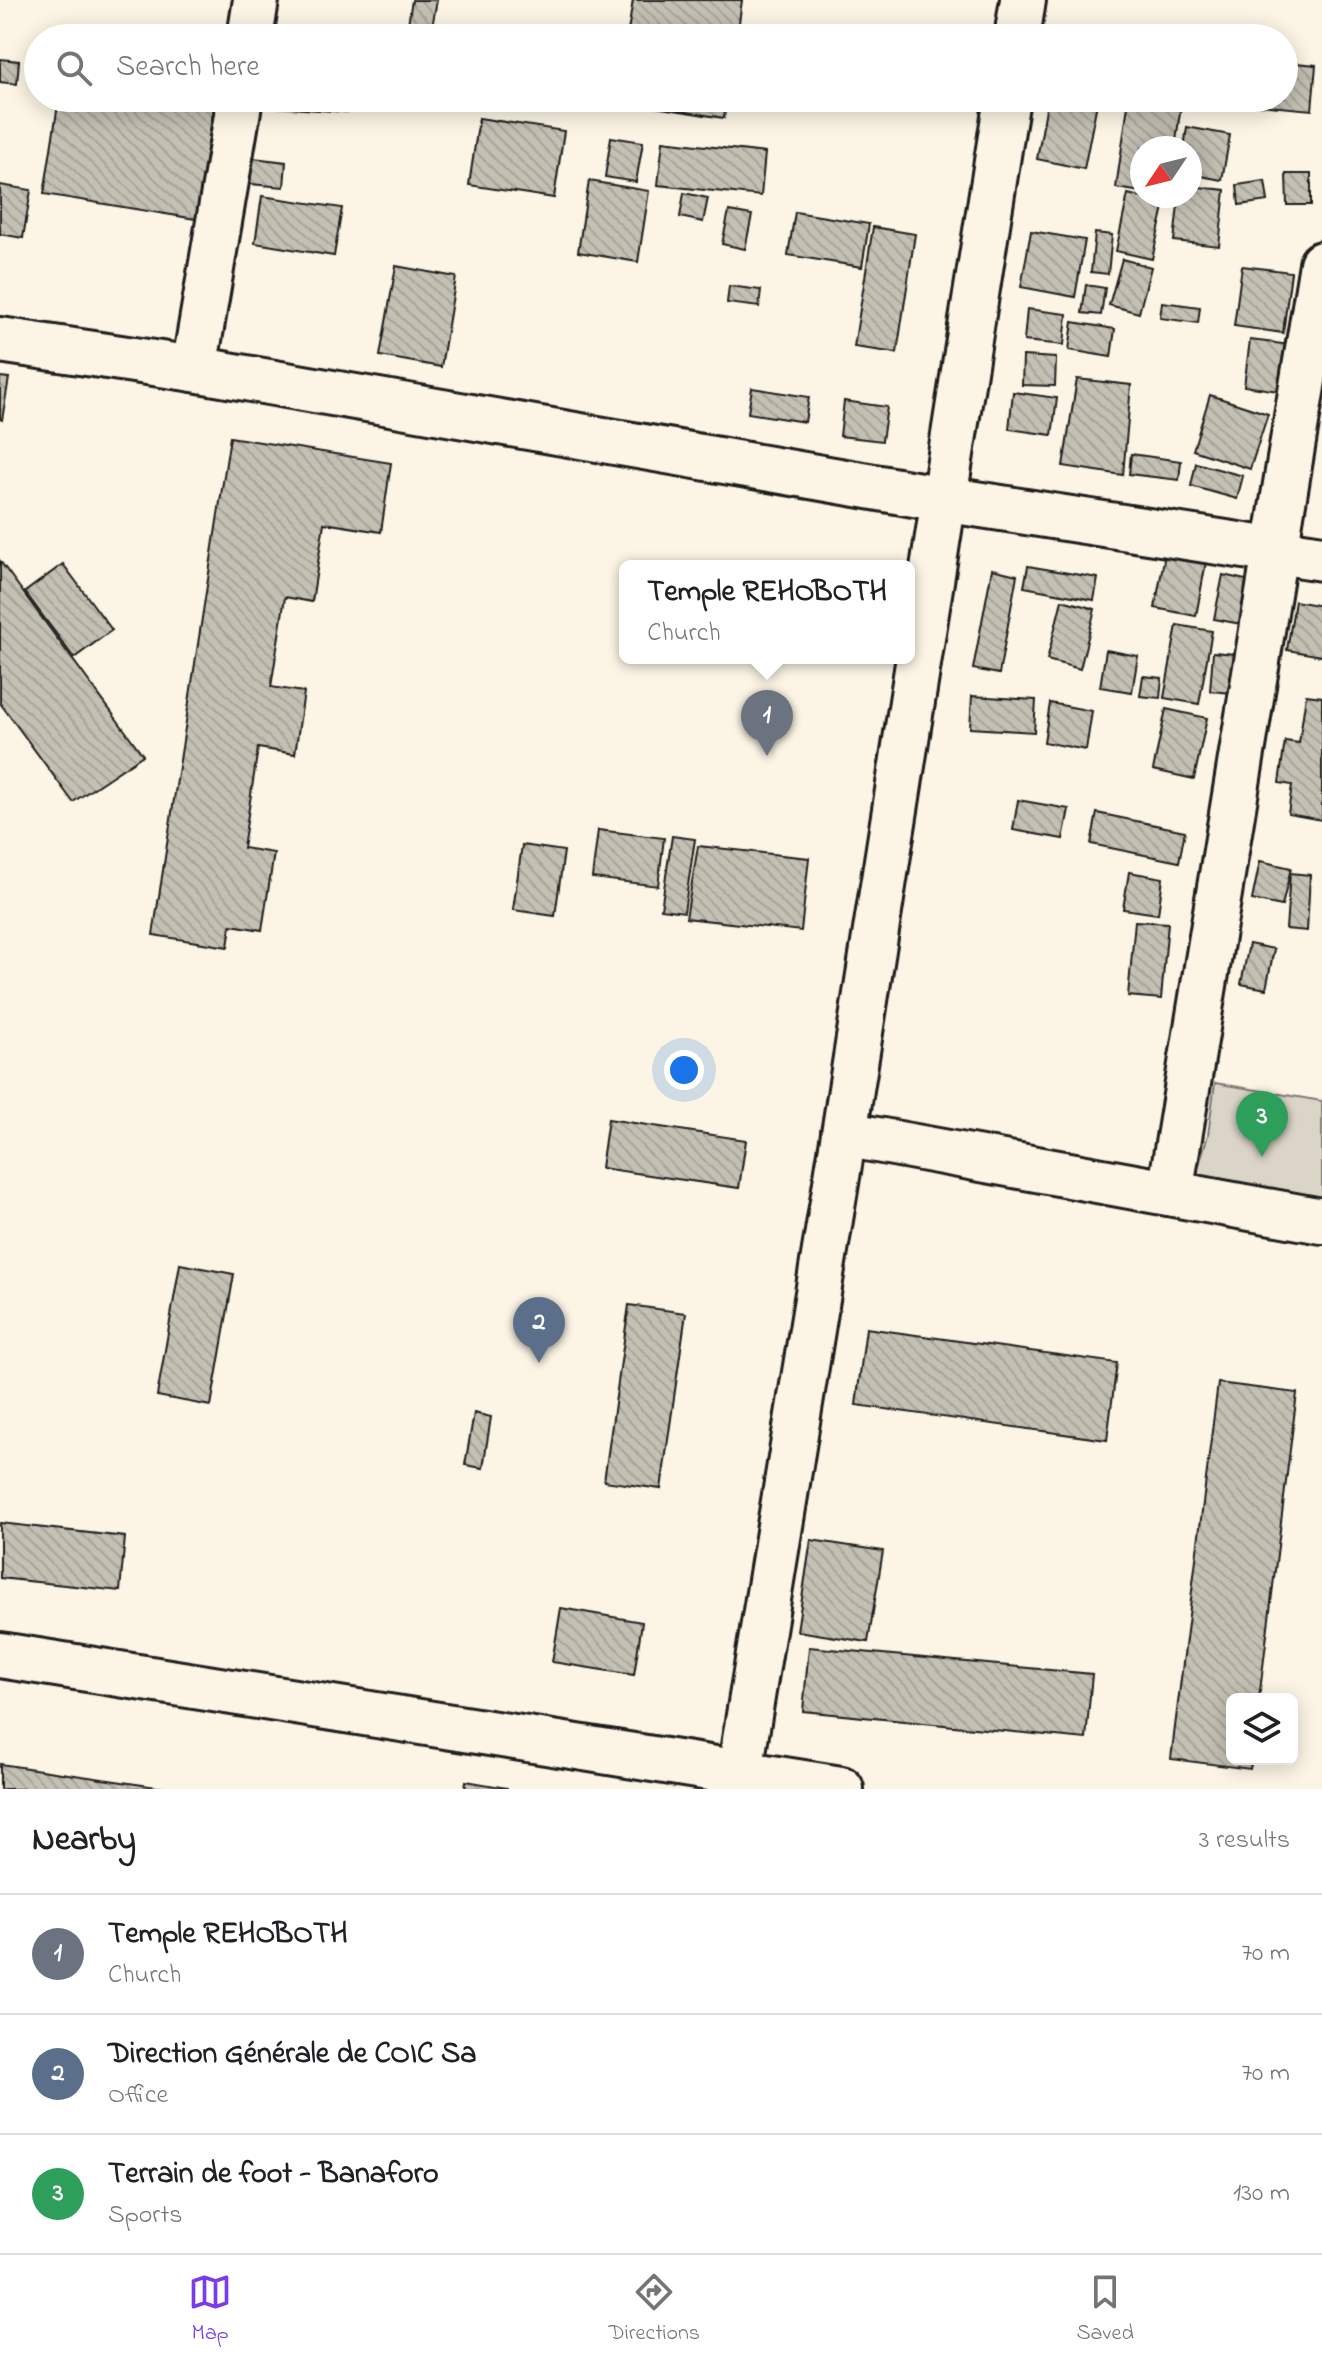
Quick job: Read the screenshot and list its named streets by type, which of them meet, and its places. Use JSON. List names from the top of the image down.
{
  "north": "bottom left",
  "page": {
    "search": "Search here",
    "popup": ["Temple REHOBOTH", "Church"],
    "pins": ["1", "3", "2"],
    "heading": ["Nearby", "3 results"],
    "list": [
      {
        "mark": "1",
        "name": "Temple REHOBOTH",
        "note": "Church",
        "value": "70 m"
      },
      {
        "mark": "2",
        "name": "Direction Générale de COIC Sa",
        "note": "Office",
        "value": "70 m"
      },
      {
        "mark": "3",
        "name": "Terrain de foot - Banaforo",
        "note": "Sports",
        "value": "130 m"
      }
    ],
    "nav": ["Map", "Directions", "Saved"]
  }
}
